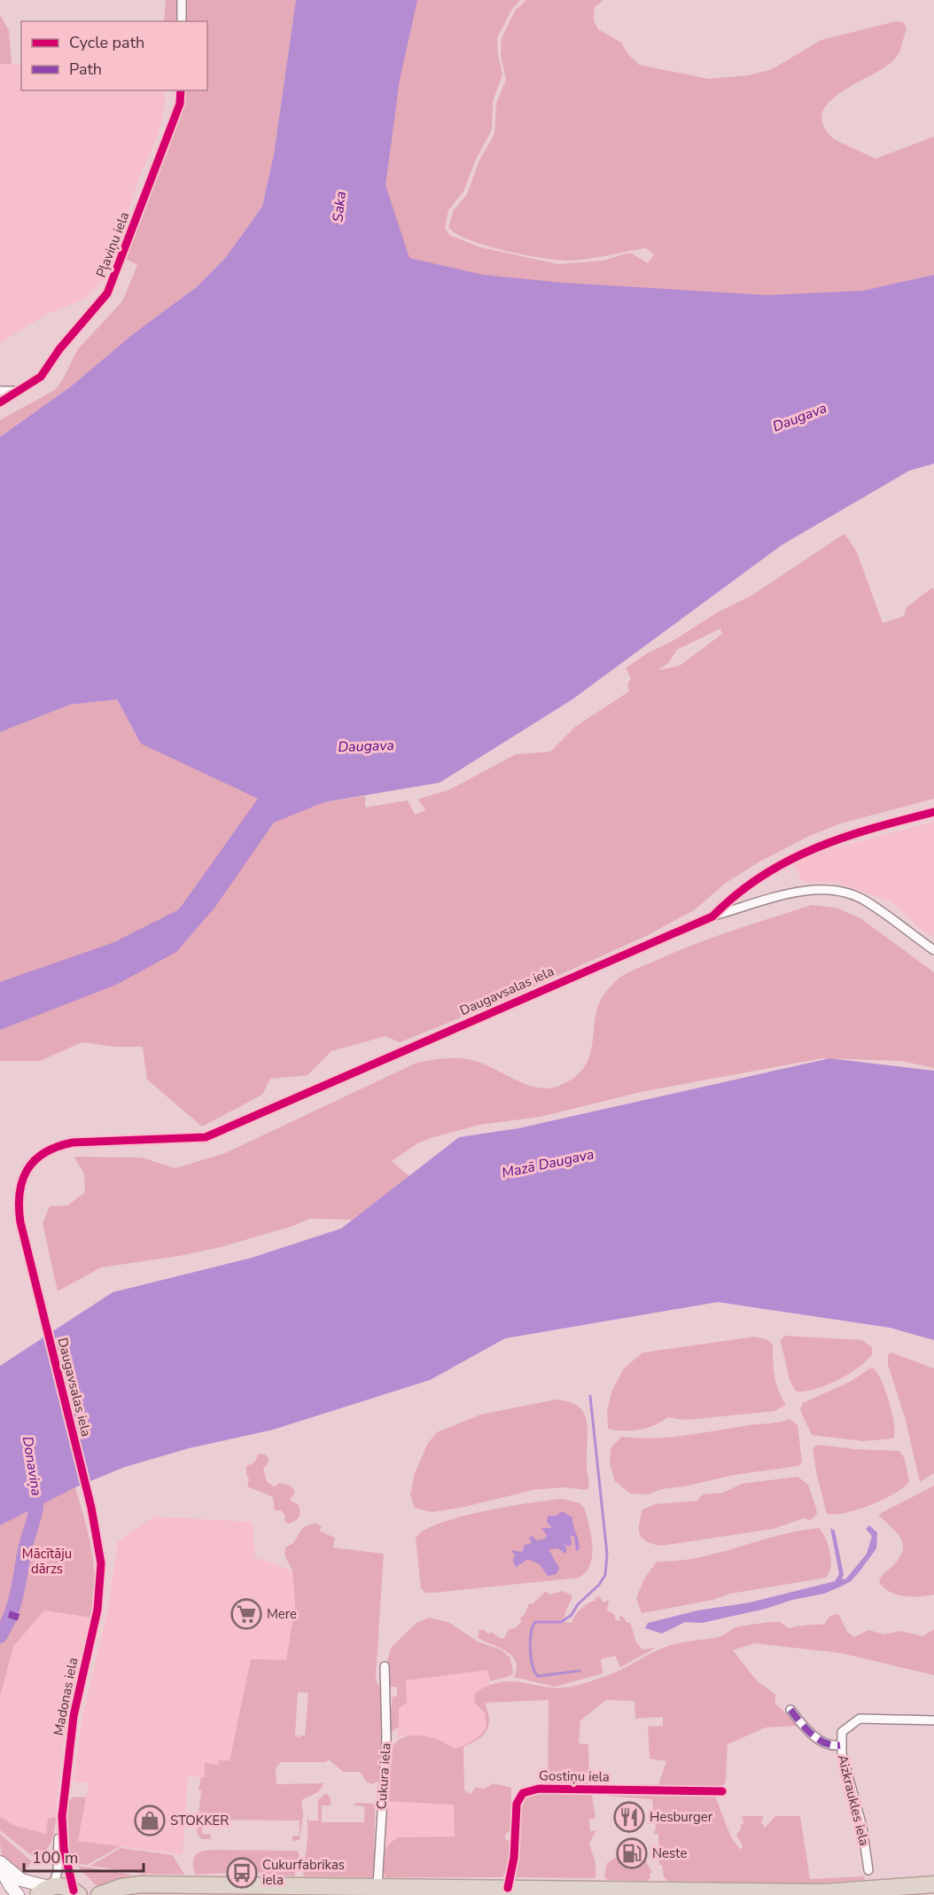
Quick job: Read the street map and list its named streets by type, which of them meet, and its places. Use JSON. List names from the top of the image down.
{
  "streets": {
    "street": [
      "Pļaviņu iela",
      "Daugavsalas iela",
      "Madonas iela",
      "Cukura iela",
      "Gostiņu iela",
      "Aizkraukles iela"
    ]
  },
  "crossings": [
    ["Daugavsalas iela", "Madonas iela"]
  ],
  "water": [
    "Saka",
    "Daugava",
    "Mazā Daugava",
    "Donaviņa"
  ],
  "parks": ["Mācītāju dārzs"],
  "places": {
    "supermarket": ["Mere"],
    "restaurant": ["Hesburger"],
    "shop": ["STOKKER"],
    "fuel station": ["Neste"],
    "bus stop": ["Cukurfabrikas iela"]
  },
  "legend": ["Cycle path", "Path"],
  "scale_bar": "100 m"
}
